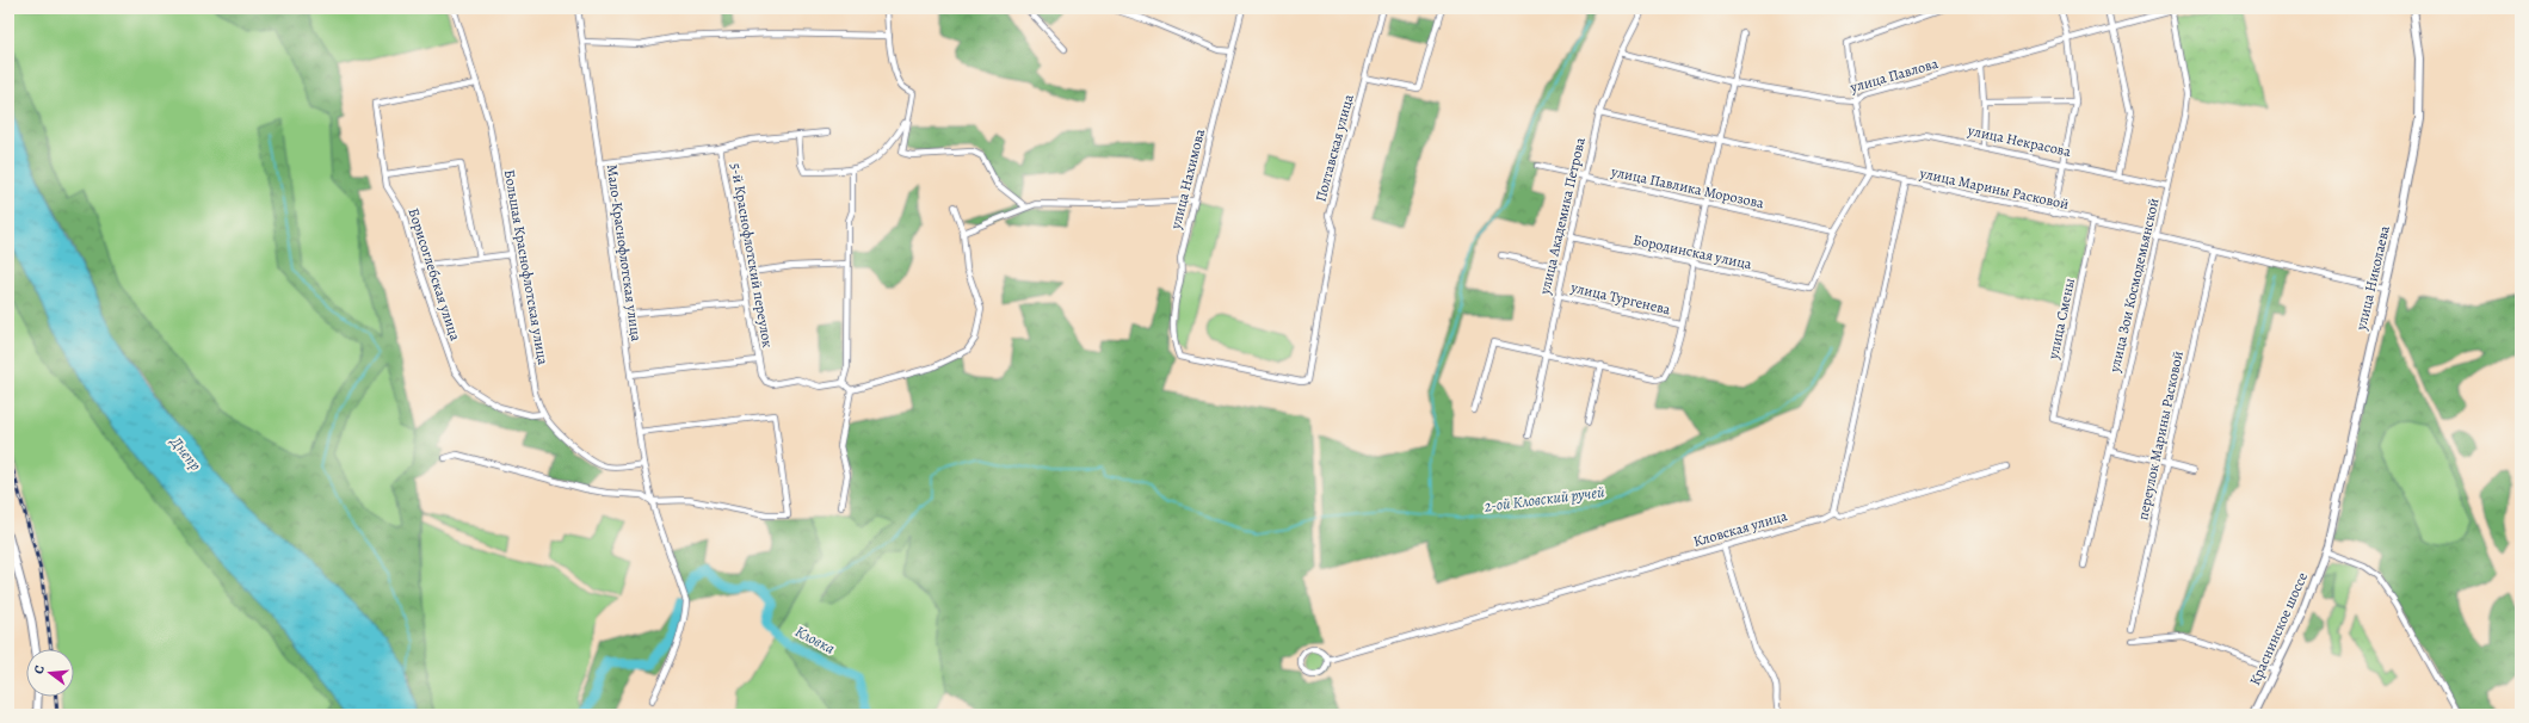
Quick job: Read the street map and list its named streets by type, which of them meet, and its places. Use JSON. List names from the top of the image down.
{
  "streets": {
    "main road": ["улица Николаева", "Краснинское шоссе"],
    "street": [
      "улица Павлова",
      "улица Некрасова",
      "Полтавская улица",
      "улица Нахимова",
      "улица Павлика Морозова",
      "улица Марины Расковой",
      "улица Академика Петрова",
      "Бородинская улица",
      "Мало-Краснофлотская улица",
      "5-й Краснофлотский переулок",
      "Большая Краснофлотская улица",
      "Борисоглебская улица",
      "улица Зои Космодемьянской",
      "улица Тургенева",
      "улица Смены",
      "переулок Марины Расковой",
      "Кловская улица"
    ]
  },
  "crossings": [
    ["улица Павлова", "улица Академика Петрова"],
    ["улица Павлова", "улица Зои Космодемьянской"],
    ["улица Некрасова", "улица Зои Космодемьянской"],
    ["Полтавская улица", "улица Нахимова"],
    ["улица Павлика Морозова", "улица Академика Петрова"],
    ["улица Павлика Морозова", "Бородинская улица"],
    ["улица Марины Расковой", "улица Академика Петрова"],
    ["улица Марины Расковой", "улица Николаева"],
    ["улица Марины Расковой", "улица Зои Космодемьянской"],
    ["улица Марины Расковой", "улица Смены"],
    ["улица Марины Расковой", "переулок Марины Расковой"],
    ["улица Академика Петрова", "Бородинская улица"],
    ["улица Академика Петрова", "улица Тургенева"],
    ["Мало-Краснофлотская улица", "5-й Краснофлотский переулок"],
    ["Мало-Краснофлотская улица", "Большая Краснофлотская улица"],
    ["Большая Краснофлотская улица", "Борисоглебская улица"],
    ["улица Николаева", "Краснинское шоссе"],
    ["улица Зои Космодемьянской", "улица Смены"]
  ],
  "water": ["Днепр", "2-ой Кловский ручей", "Кловка"],
  "north": "left"
}
